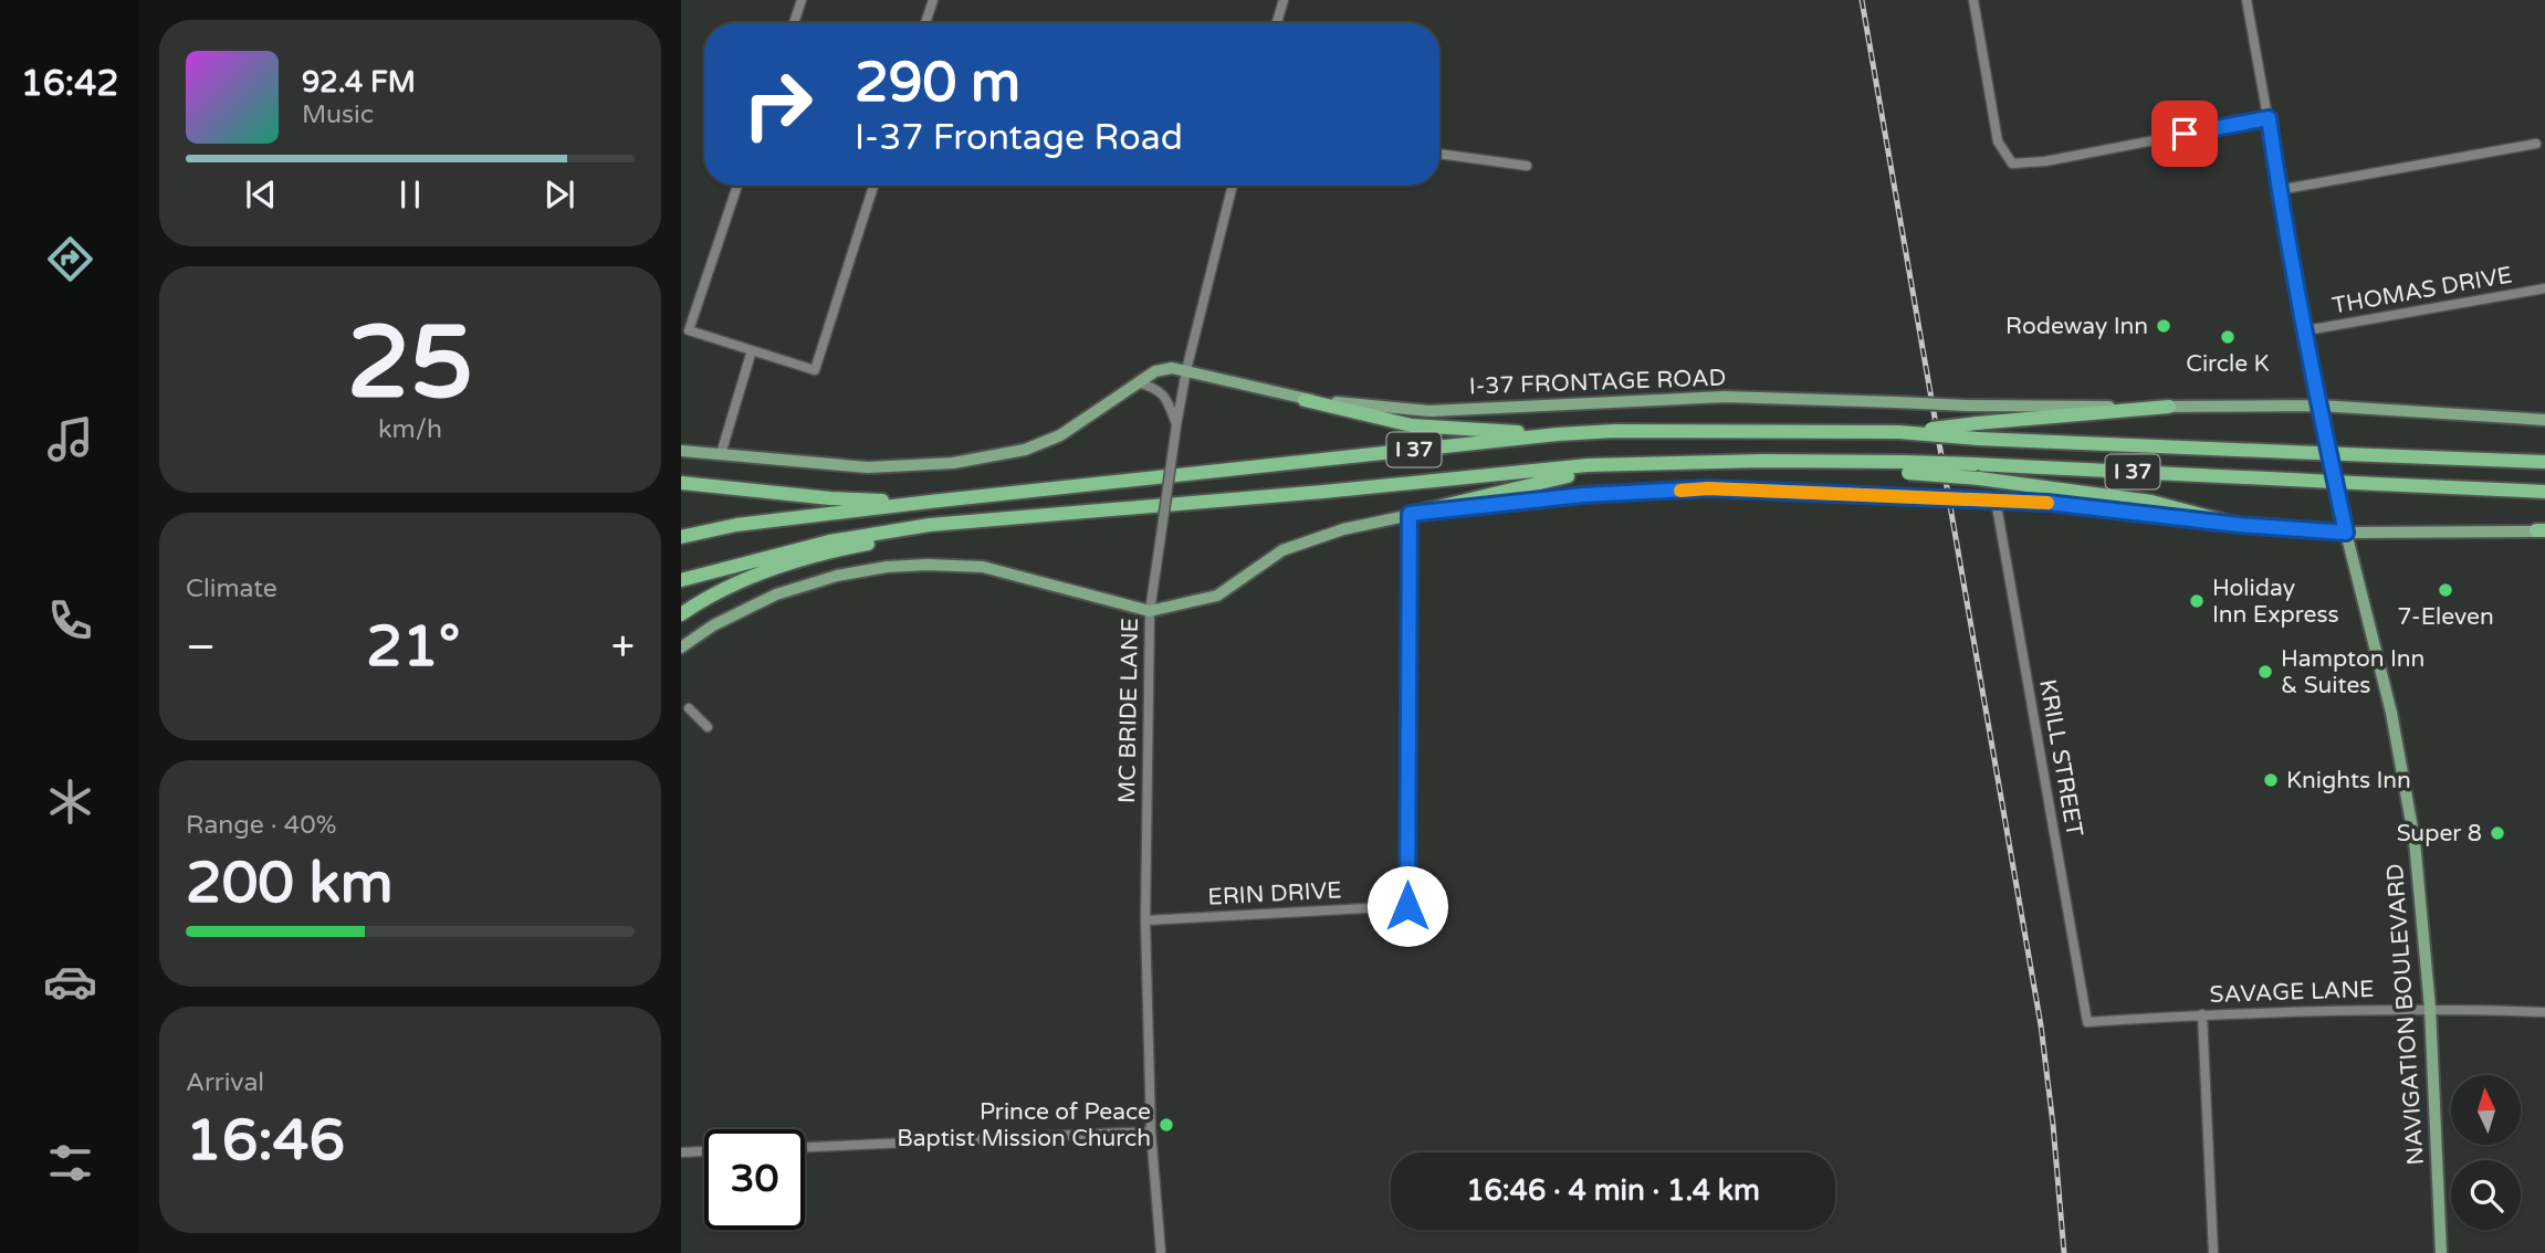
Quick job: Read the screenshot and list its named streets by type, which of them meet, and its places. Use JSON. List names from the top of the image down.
{
  "streets": {
    "highway": ["I 37"],
    "main road": ["I-37 FRONTAGE ROAD", "NAVIGATION BOULEVARD"],
    "street": [
      "THOMAS DRIVE",
      "MC BRIDE LANE",
      "KRILL STREET",
      "ERIN DRIVE",
      "SAVAGE LANE"
    ]
  },
  "crossings": [
    ["THOMAS DRIVE", "NAVIGATION BOULEVARD"],
    ["I-37 FRONTAGE ROAD", "MC BRIDE LANE"],
    ["I-37 FRONTAGE ROAD", "NAVIGATION BOULEVARD"],
    ["MC BRIDE LANE", "ERIN DRIVE"],
    ["KRILL STREET", "SAVAGE LANE"],
    ["SAVAGE LANE", "NAVIGATION BOULEVARD"]
  ],
  "places": [
    "Rodeway Inn",
    "Circle K",
    "7-Eleven",
    "Holiday Inn Express",
    "Hampton Inn & Suites",
    "Knights Inn",
    "Super 8",
    "Prince of Peace Baptist Mission Church"
  ],
  "north": "top",
  "page": {
    "tabs": "16:42",
    "turn": ["290 m", "I-37 Frontage Road"],
    "song": ["92.4 FM", "Music"],
    "tile": [
      ["25", "km/h"],
      "Climate",
      ["Range · 40%", "200 km"],
      ["Arrival", "16:46"]
    ],
    "heat": ["−", "21°", "+"],
    "limit": "30",
    "trip": "16:46 · 4 min · 1.4 km"
  }
}
